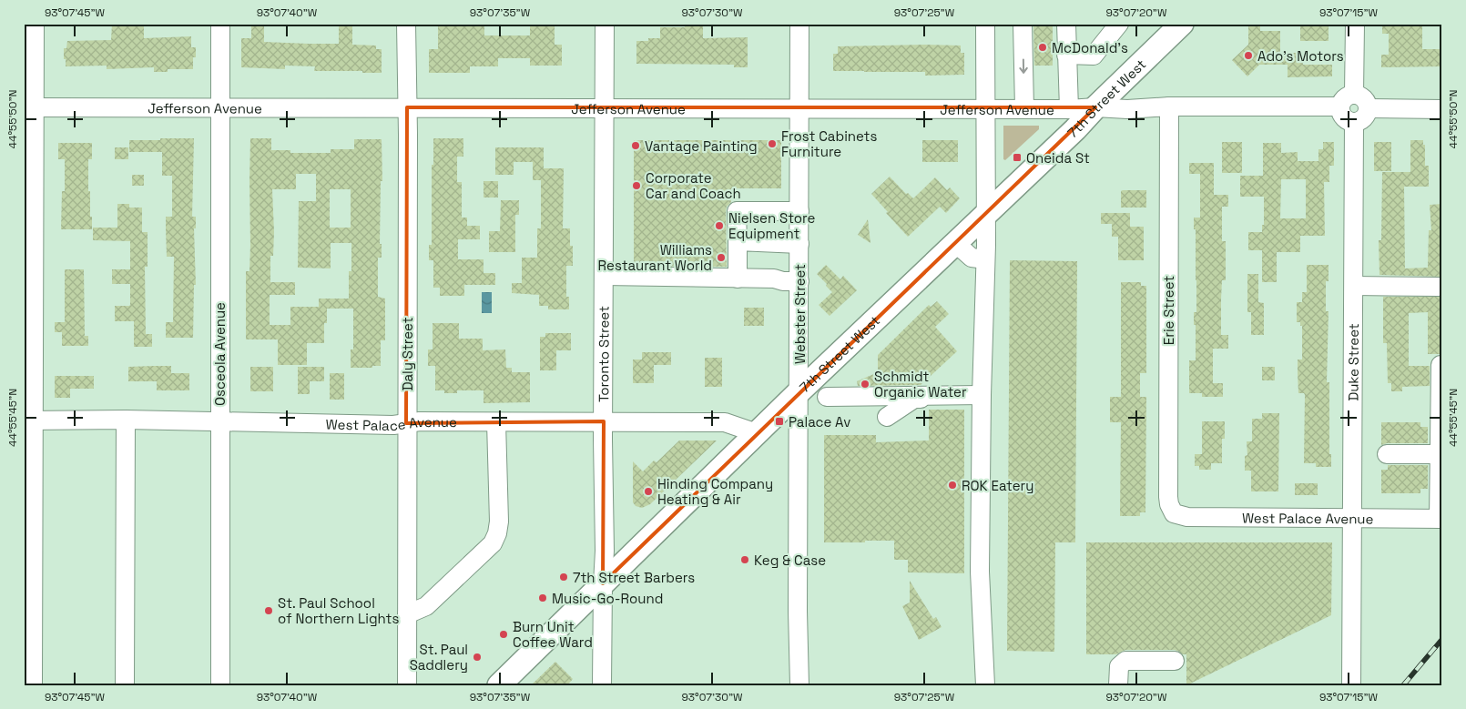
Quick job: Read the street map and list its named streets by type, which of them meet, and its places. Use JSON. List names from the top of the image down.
{
  "streets": {
    "main road": ["7th Street West"],
    "street": [
      "Jefferson Avenue",
      "Erie Street",
      "Webster Street",
      "Osceola Avenue",
      "Daly Street",
      "Toronto Street",
      "Duke Street",
      "West Palace Avenue"
    ]
  },
  "crossings": [
    ["7th Street West", "Jefferson Avenue"],
    ["7th Street West", "Webster Street"],
    ["7th Street West", "Toronto Street"],
    ["7th Street West", "West Palace Avenue"],
    ["Jefferson Avenue", "Erie Street"],
    ["Jefferson Avenue", "Webster Street"],
    ["Jefferson Avenue", "Osceola Avenue"],
    ["Jefferson Avenue", "Daly Street"],
    ["Jefferson Avenue", "Toronto Street"],
    ["Jefferson Avenue", "Duke Street"],
    ["Erie Street", "West Palace Avenue"],
    ["Osceola Avenue", "West Palace Avenue"],
    ["Daly Street", "West Palace Avenue"],
    ["Toronto Street", "West Palace Avenue"],
    ["Duke Street", "West Palace Avenue"]
  ],
  "places": {
    "other": [
      "McDonald's",
      "Ado's Motors",
      "Frost Cabinets Furniture",
      "Vantage Painting",
      "Corporate Car and Coach",
      "Nielsen Store Equipment",
      "Williams Restaurant World",
      "Schmidt Organic Water",
      "ROK Eatery",
      "Hinding Company Heating & Air",
      "Keg & Case",
      "7th Street Barbers",
      "Music-Go-Round",
      "St. Paul School of Northern Lights",
      "Burn Unit Coffee Ward",
      "St. Paul Saddlery"
    ],
    "transit": ["Oneida St", "Palace Av"]
  },
  "coordinates": [
    "93°07'45\"W",
    "93°07'40\"W",
    "93°07'35\"W",
    "93°07'30\"W",
    "93°07'25\"W",
    "93°07'20\"W",
    "93°07'15\"W",
    "44°55'50\"N",
    "44°55'45\"N"
  ]
}
